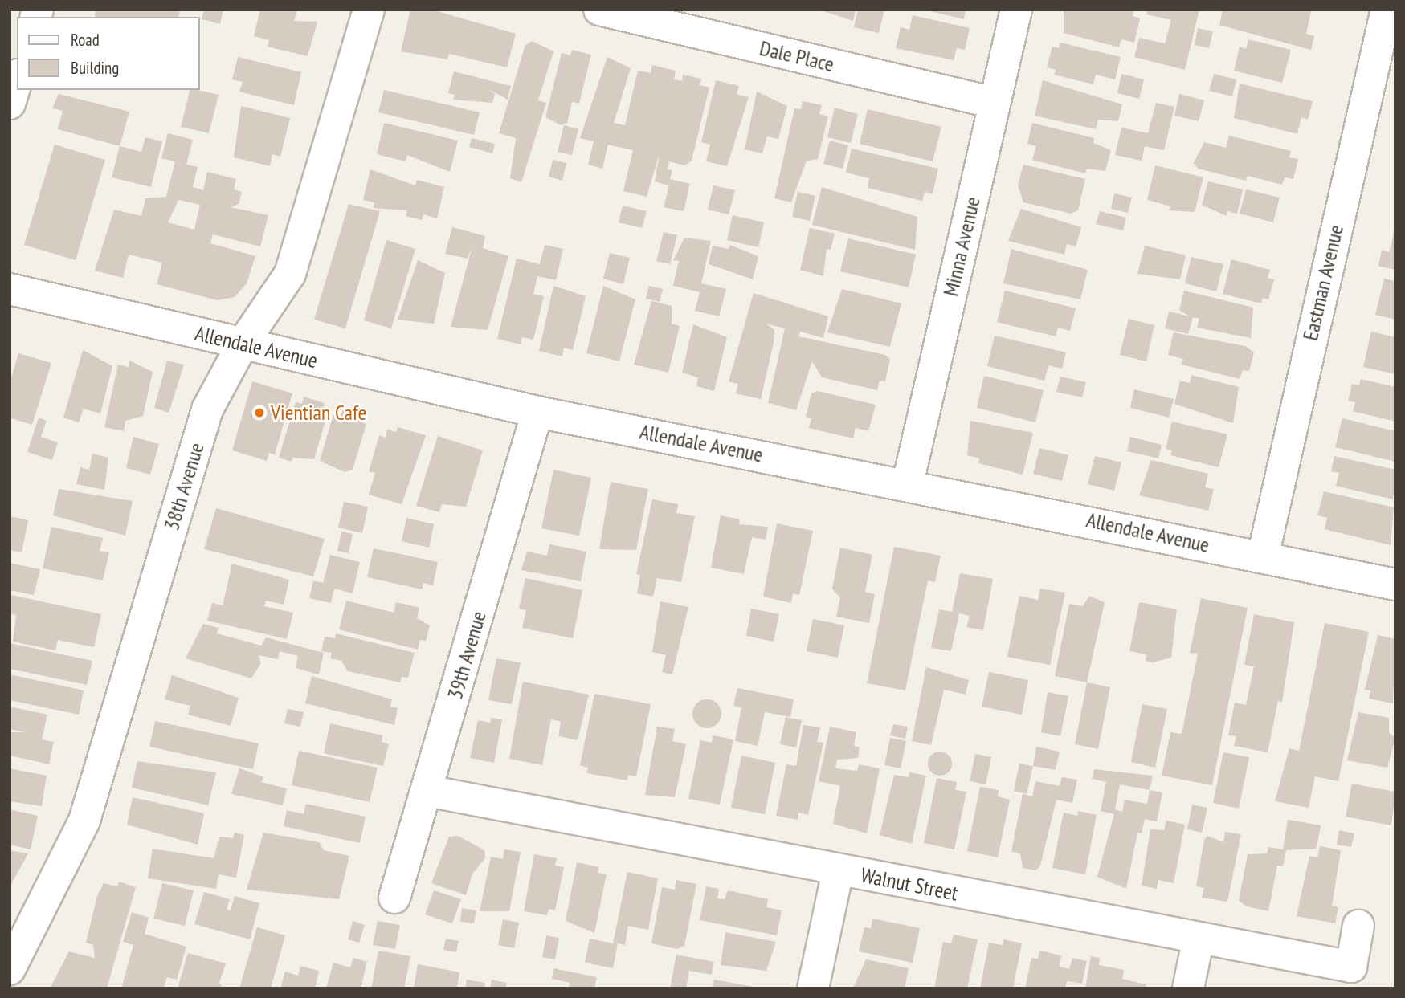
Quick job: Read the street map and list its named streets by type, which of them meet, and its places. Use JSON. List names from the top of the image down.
{
  "streets": {
    "street": [
      "Dale Place",
      "Minna Avenue",
      "Eastman Avenue",
      "Allendale Avenue",
      "38th Avenue",
      "39th Avenue",
      "Walnut Street"
    ]
  },
  "crossings": [
    ["Dale Place", "Minna Avenue"],
    ["Minna Avenue", "Allendale Avenue"],
    ["Eastman Avenue", "Allendale Avenue"],
    ["Allendale Avenue", "38th Avenue"],
    ["Allendale Avenue", "39th Avenue"],
    ["39th Avenue", "Walnut Street"]
  ],
  "places": ["Vientian Cafe"],
  "legend": ["Road", "Building"]
}
